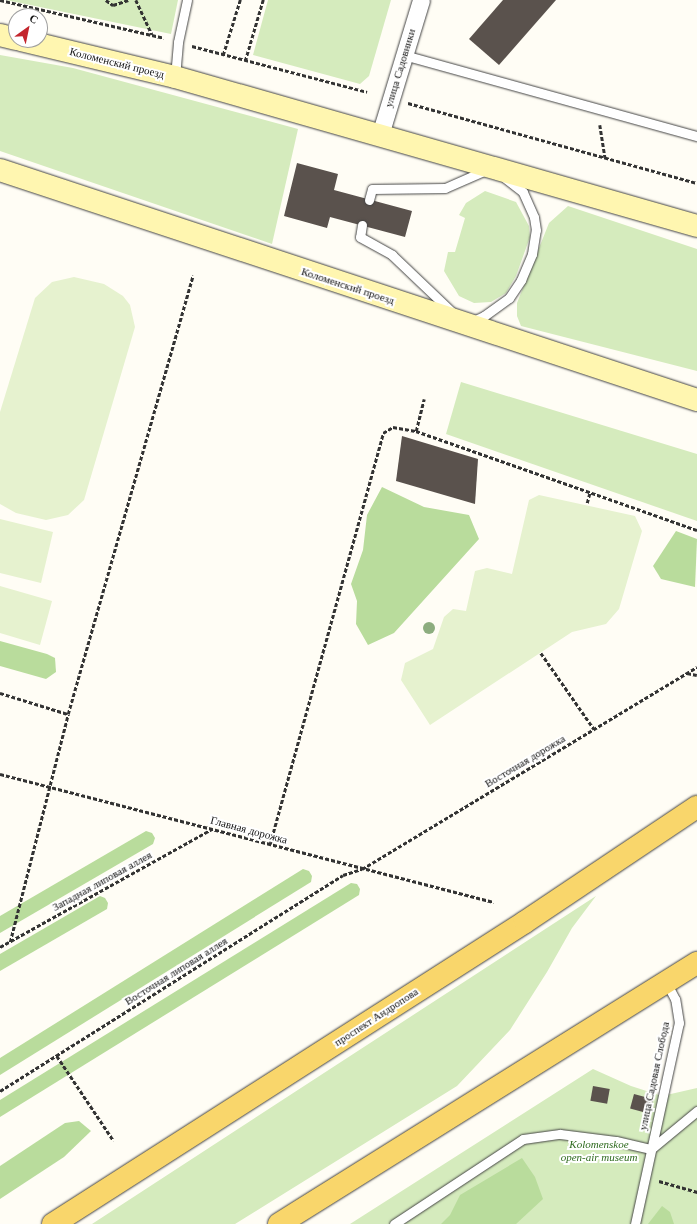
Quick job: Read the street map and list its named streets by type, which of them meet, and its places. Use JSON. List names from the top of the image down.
{
  "streets": {
    "main road": ["Коломенский проезд", "проспект Андропова"],
    "street": ["улица Садовники"],
    "lane": ["улица Садовая Слобода"],
    "path": [
      "Восточная дорожка",
      "Главная дорожка",
      "Западная липовая аллея",
      "Восточная липовая аллея"
    ]
  },
  "crossings": [
    ["Коломенский проезд", "улица Садовники"],
    ["Восточная дорожка", "Главная дорожка"],
    ["Восточная дорожка", "Восточная липовая аллея"],
    ["Главная дорожка", "Западная липовая аллея"],
    ["Главная дорожка", "Восточная липовая аллея"]
  ],
  "parks": ["Kolomenskoe open-air museum"],
  "north": "top right"
}
